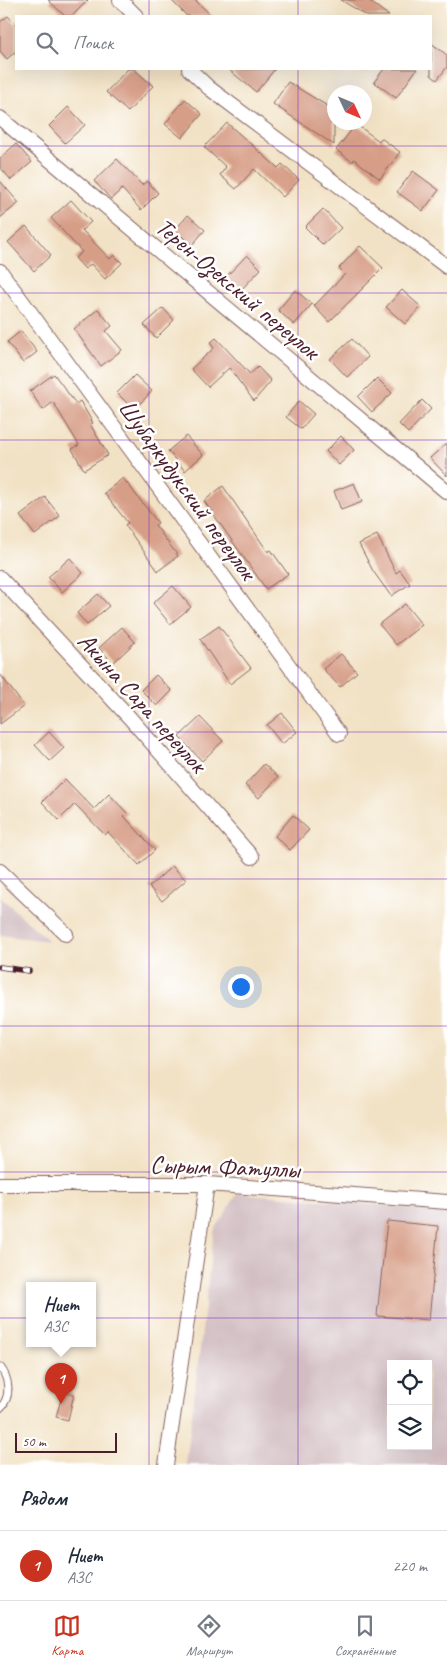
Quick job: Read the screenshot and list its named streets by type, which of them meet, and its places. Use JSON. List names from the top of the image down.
{
  "streets": {
    "street": [
      "Терен-Озекский переулок",
      "Шубаркудукский переулок",
      "Акына Сара переулок",
      "Сырым Фатуллы"
    ]
  },
  "scale_bar": "50 m",
  "north": "bottom right",
  "page": {
    "search": "Поиск",
    "popup": ["Ниет", "АЗС"],
    "pins": "1",
    "scale": "50 m",
    "heading": "Рядом",
    "list": [
      {
        "mark": "1",
        "name": "Ниет",
        "note": "АЗС",
        "value": "220 m"
      }
    ],
    "nav": ["Карта", "Маршрут", "Сохранённые"]
  }
}
